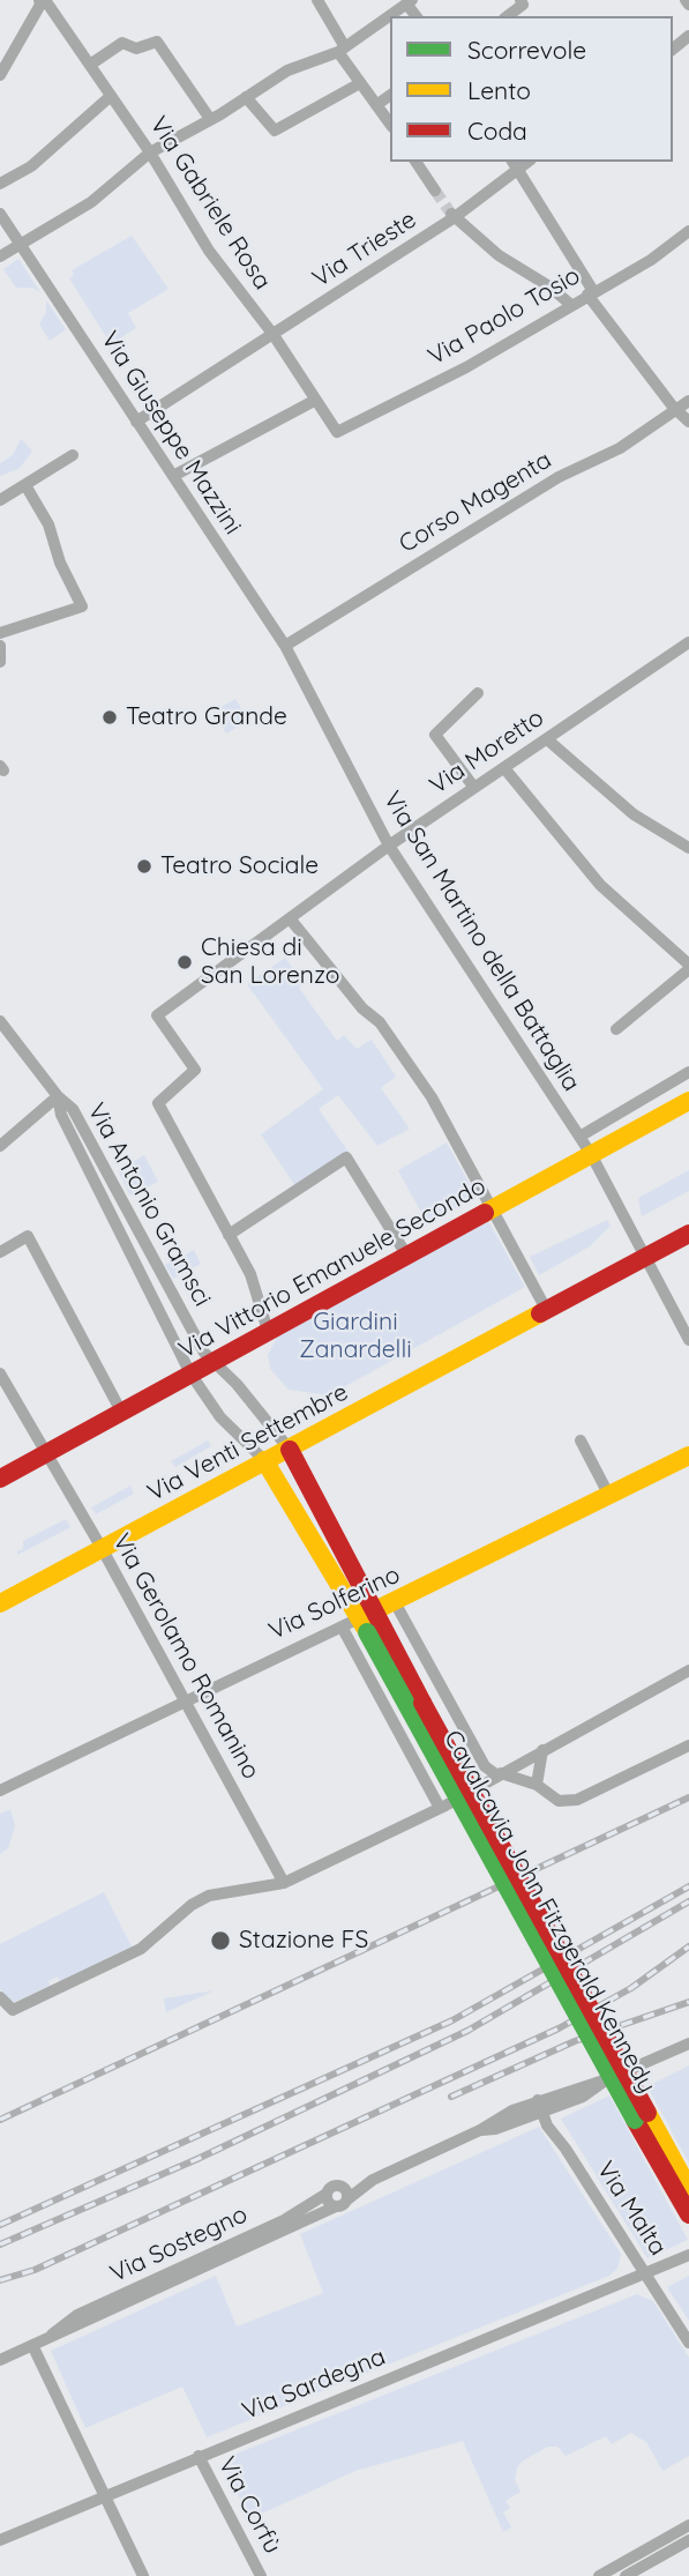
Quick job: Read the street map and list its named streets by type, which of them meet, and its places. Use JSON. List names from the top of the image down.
{
  "streets": {
    "street": [
      "Via Gabriele Rosa",
      "Via Trieste",
      "Via Paolo Tosio",
      "Via Giuseppe Mazzini",
      "Corso Magenta",
      "Via Moretto",
      "Via San Martino della Battaglia",
      "Via Antonio Gramsci",
      "Via Vittorio Emanuele Secondo",
      "Via Venti Settembre",
      "Via Solferino",
      "Via Gerolamo Romanino",
      "Cavalcavia John Fitzgerald Kennedy",
      "Via Malta",
      "Via Sostegno",
      "Via Sardegna",
      "Via Corfù"
    ]
  },
  "crossings": [
    ["Via Gabriele Rosa", "Via Trieste"],
    ["Via Gabriele Rosa", "Via Paolo Tosio"],
    ["Via Trieste", "Via Giuseppe Mazzini"],
    ["Via Giuseppe Mazzini", "Corso Magenta"],
    ["Via Giuseppe Mazzini", "Via San Martino della Battaglia"],
    ["Corso Magenta", "Via San Martino della Battaglia"],
    ["Via Moretto", "Via San Martino della Battaglia"],
    ["Via San Martino della Battaglia", "Via Vittorio Emanuele Secondo"],
    ["Via San Martino della Battaglia", "Via Venti Settembre"],
    ["Via Antonio Gramsci", "Via Vittorio Emanuele Secondo"],
    ["Via Antonio Gramsci", "Via Venti Settembre"],
    ["Via Vittorio Emanuele Secondo", "Via Gerolamo Romanino"],
    ["Via Venti Settembre", "Via Gerolamo Romanino"],
    ["Via Solferino", "Via Gerolamo Romanino"],
    ["Via Solferino", "Cavalcavia John Fitzgerald Kennedy"],
    ["Via Malta", "Via Sostegno"],
    ["Via Malta", "Via Sardegna"],
    ["Via Sardegna", "Via Corfù"]
  ],
  "parks": ["Giardini Zanardelli"],
  "places": [
    "Teatro Grande",
    "Teatro Sociale",
    "Chiesa di San Lorenzo",
    "Stazione FS"
  ],
  "legend": ["Scorrevole", "Lento", "Coda"]
}
